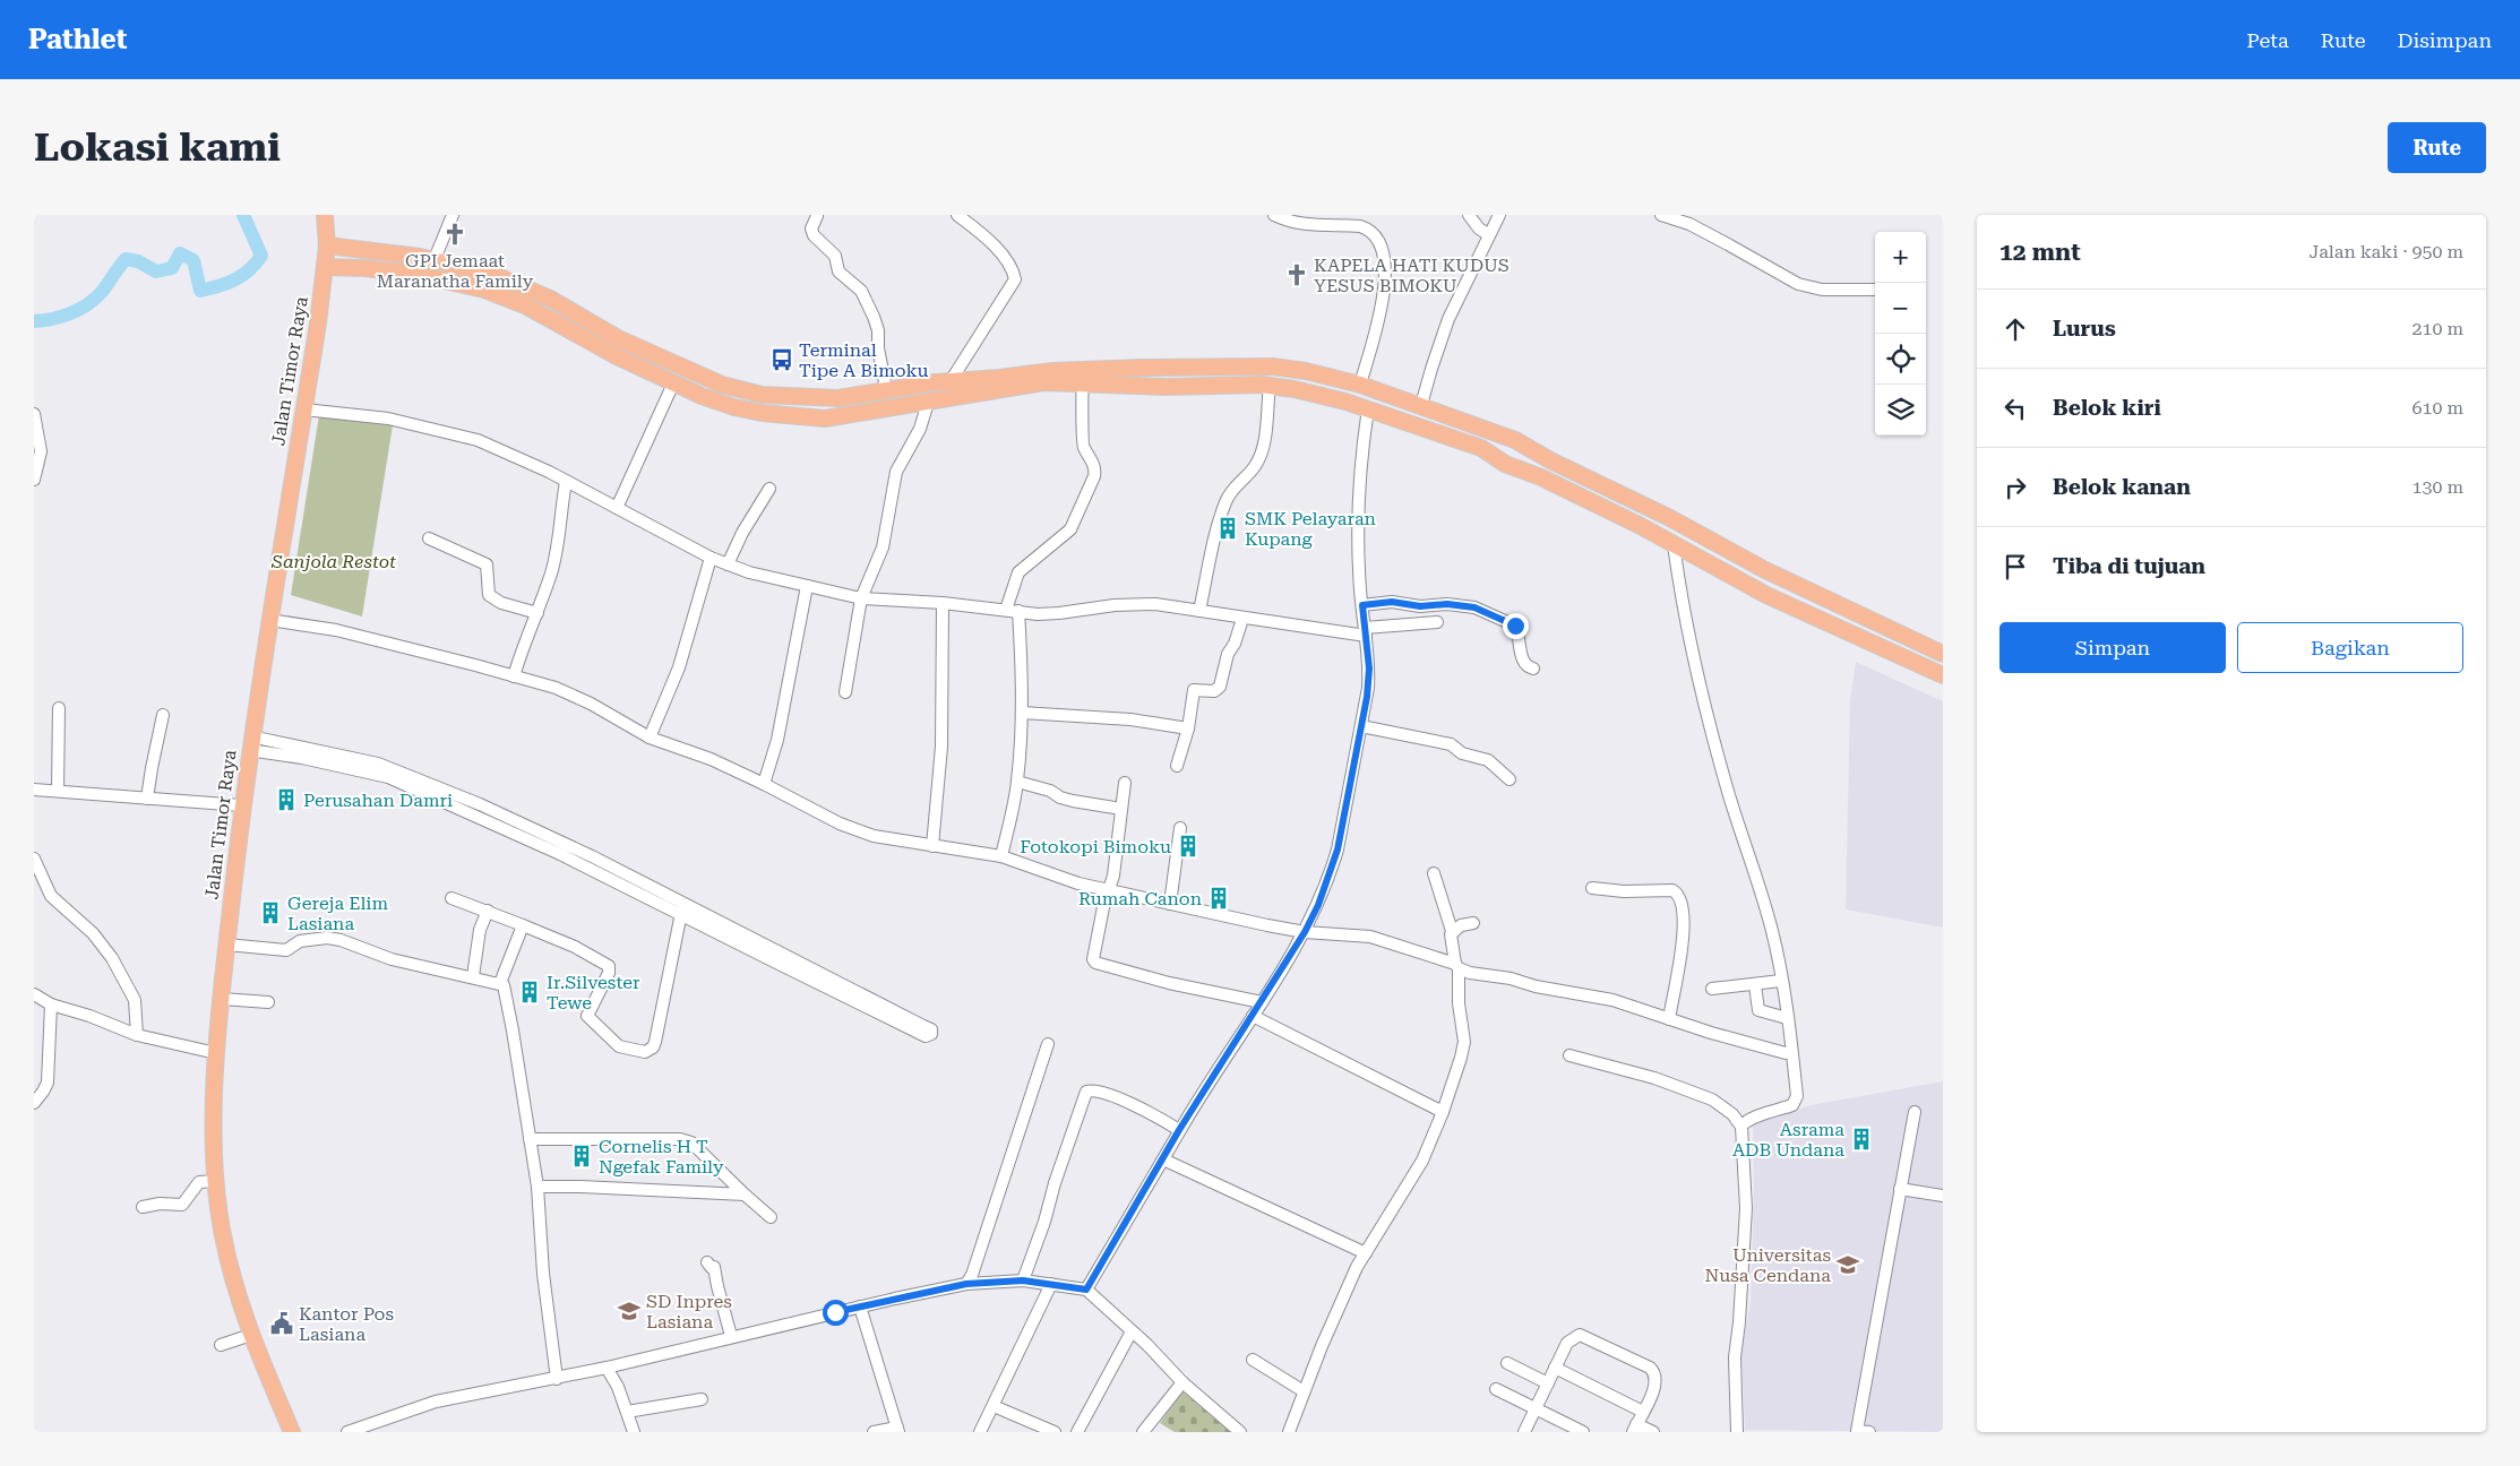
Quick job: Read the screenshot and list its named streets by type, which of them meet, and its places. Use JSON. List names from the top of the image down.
{
  "streets": {
    "highway": ["Jalan Timor Raya"]
  },
  "parks": ["Sanjola Restot"],
  "places": {
    "church": ["GPI Jemaat Maranatha Family", "KAPELA HATI KUDUS YESUS BIMOKU"],
    "bus stop": ["Terminal Tipe A Bimoku"],
    "building": [
      "SMK Pelayaran Kupang",
      "Perusahan Damri",
      "Fotokopi Bimoku",
      "Rumah Canon",
      "Gereja Elim Lasiana",
      "Ir.Silvester Tewe",
      "Asrama ADB Undana",
      "Cornelis H T Ngefak Family"
    ],
    "school or university": ["Universitas Nusa Cendana", "SD Inpres Lasiana"],
    "public building": ["Kantor Pos Lasiana"]
  },
  "page": {
    "header": "Pathlet",
    "nav": ["Peta", "Rute", "Disimpan"],
    "buttons": [
      "Rute",
      ["Simpan", "Bagikan"]
    ],
    "title": "Lokasi kami",
    "heading": ["12 mnt", "Jalan kaki · 950 m"],
    "map_buttons": ["+", "−"],
    "list": [
      ["Lurus", "210 m"],
      ["Belok kiri", "610 m"],
      ["Belok kanan", "130 m"],
      "Tiba di tujuan"
    ]
  }
}
